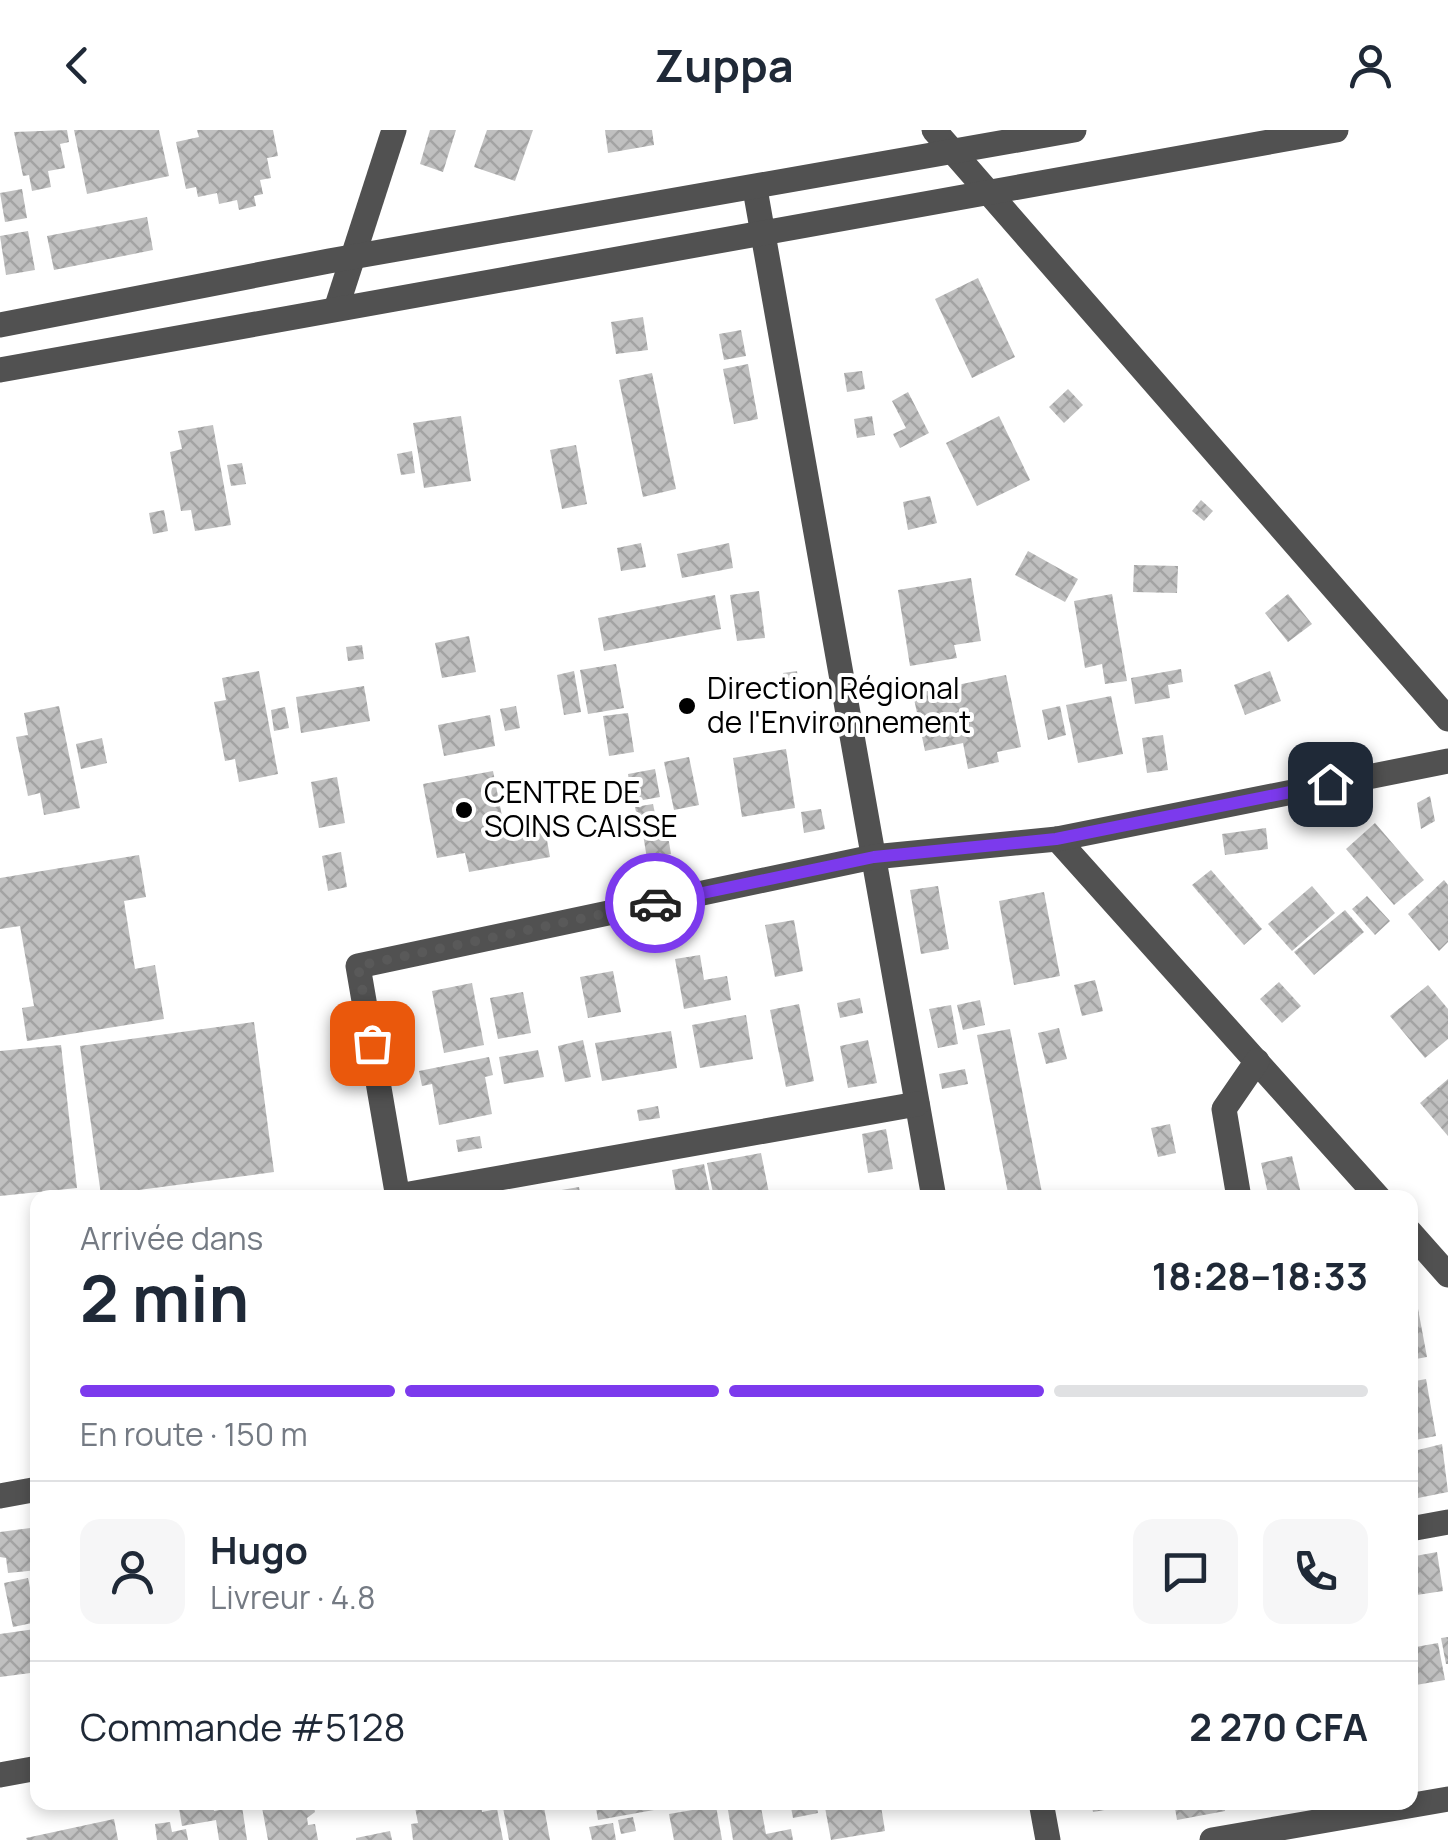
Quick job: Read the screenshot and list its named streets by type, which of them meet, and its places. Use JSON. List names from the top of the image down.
{
  "places": ["Direction Régional de l'Environnement", "CENTRE DE SOINS CAISSE"],
  "page": {
    "header": "Zuppa",
    "heading": ["2 min", "Arrivée dans", "18:28–18:33"],
    "panel": [
      "Hugo",
      "Livreur · 4.8",
      "Commande #5128",
      "2 270 CFA"
    ],
    "bar": "En route · 150 m"
  }
}
